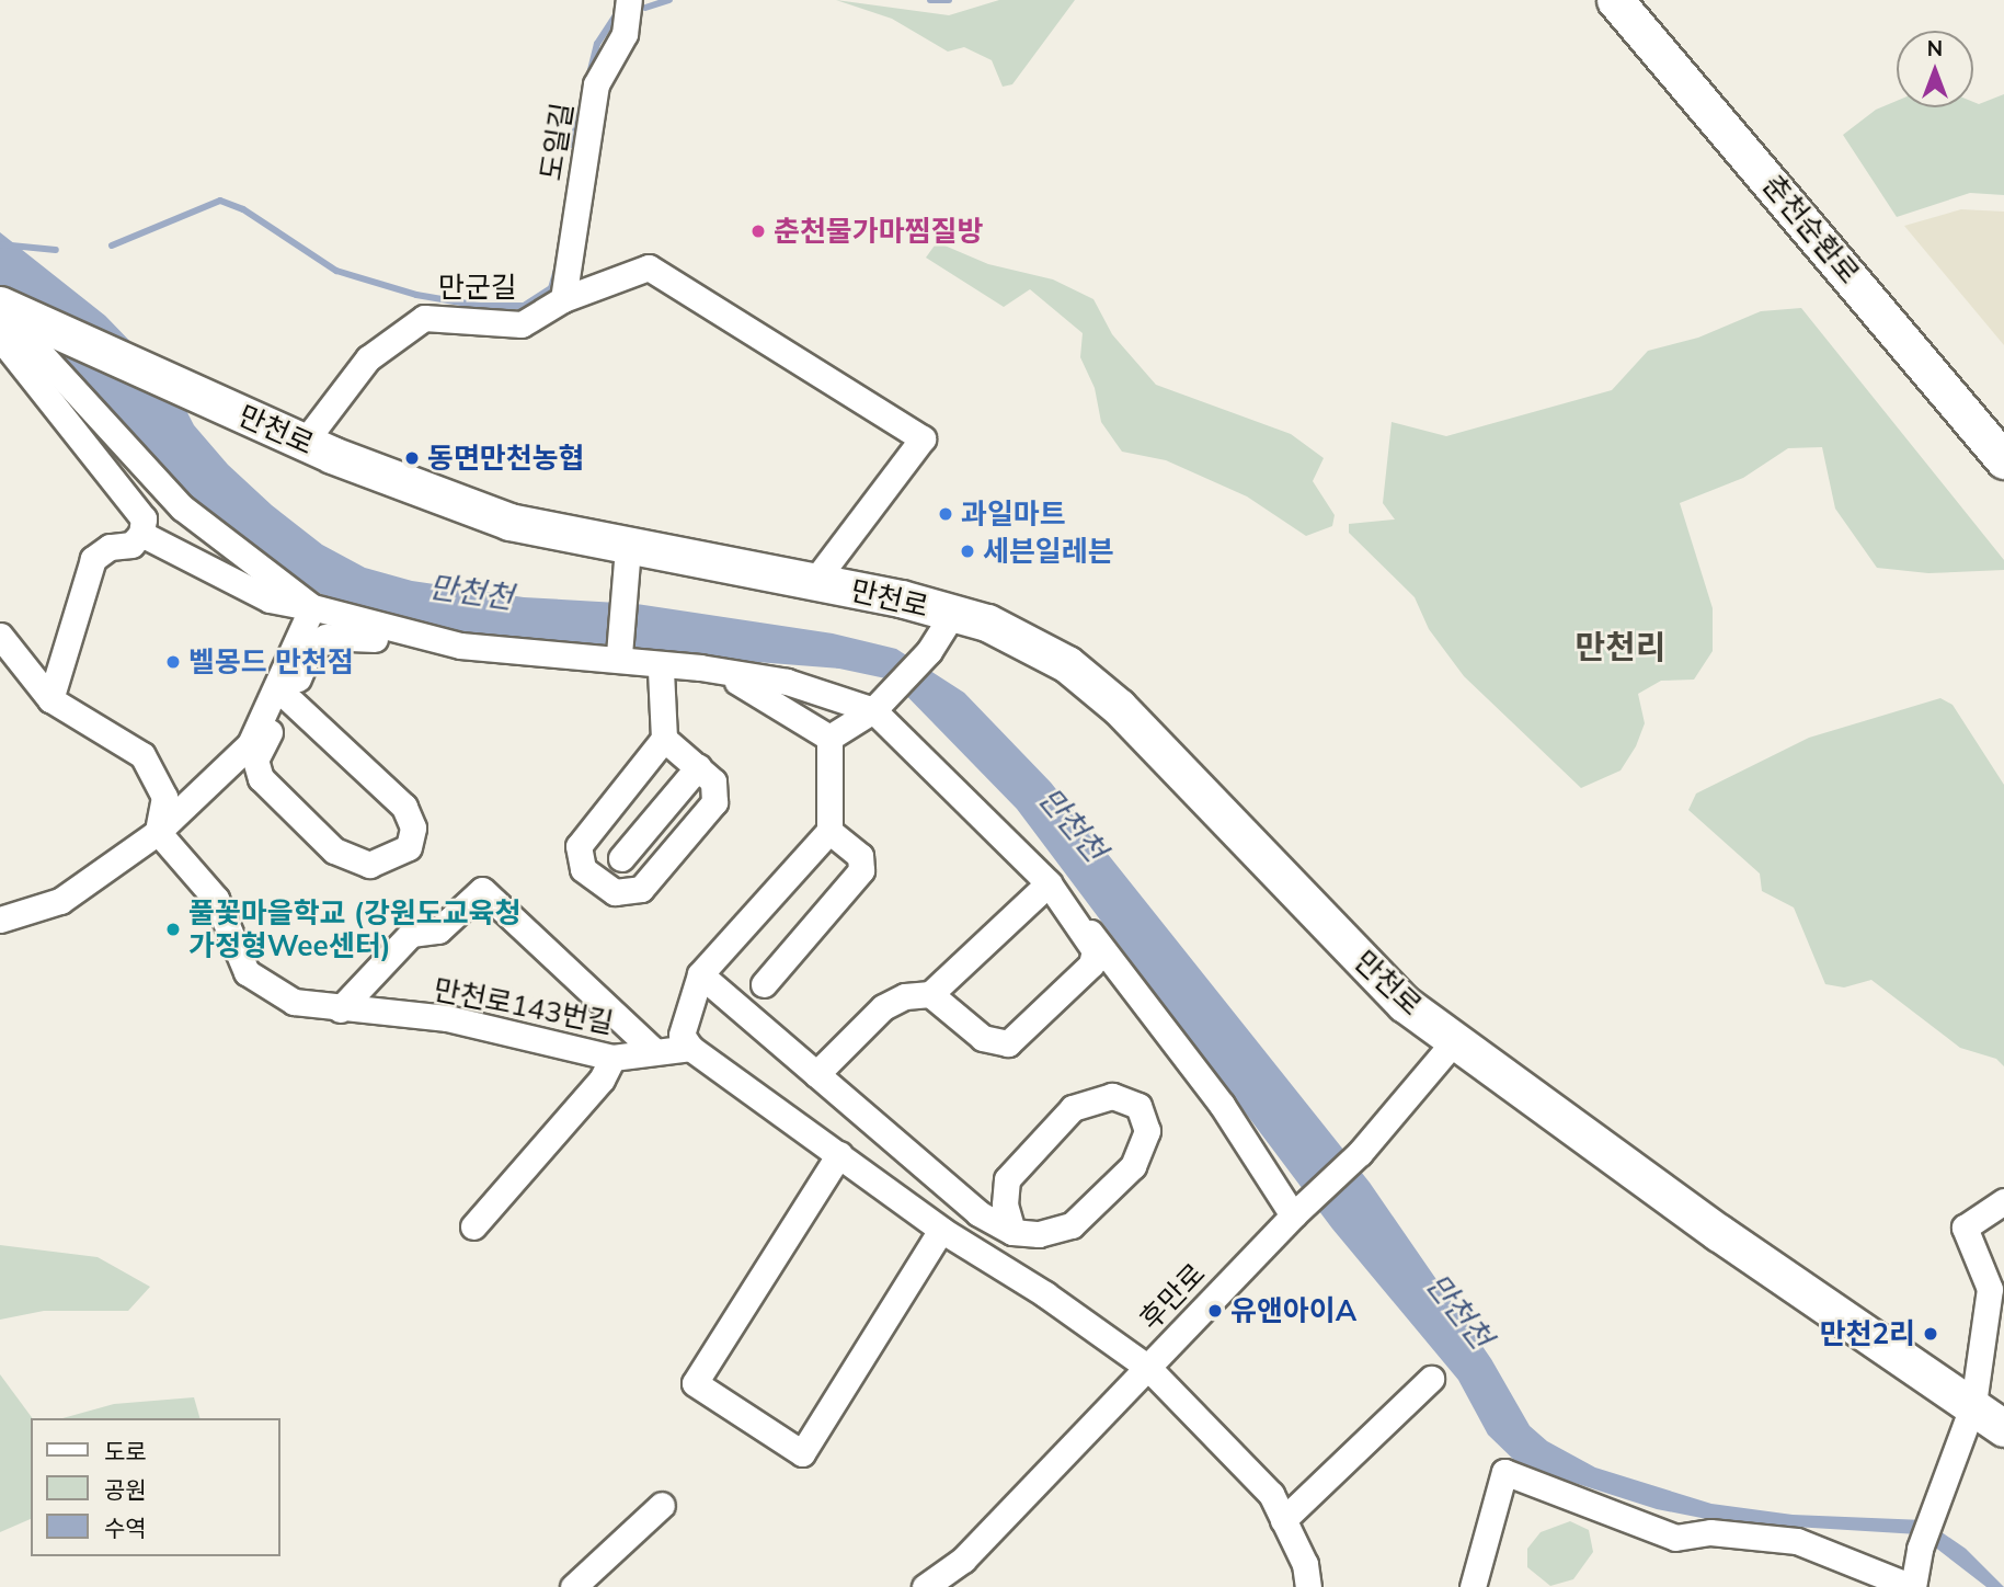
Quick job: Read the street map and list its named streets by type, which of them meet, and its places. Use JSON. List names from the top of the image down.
{
  "streets": {
    "street": [
      "도일길",
      "춘천순환로",
      "만군길",
      "만천로",
      "만천로143번길",
      "후만로"
    ]
  },
  "crossings": [
    ["도일길", "만군길"],
    ["만군길", "만천로"],
    ["만천로", "후만로"]
  ],
  "districts": ["만천리"],
  "water": ["만천천"],
  "places": [
    "춘천물가마찜질방",
    "동면만천농협",
    "과일마트",
    "세븐일레븐",
    "벨몽드 만천점",
    "풀꽃마을학교 (강원도교육청 가정형Wee센터)",
    "유앤아이A",
    "만천2리"
  ],
  "legend": ["도로", "공원", "수역"],
  "north": "top"
}
